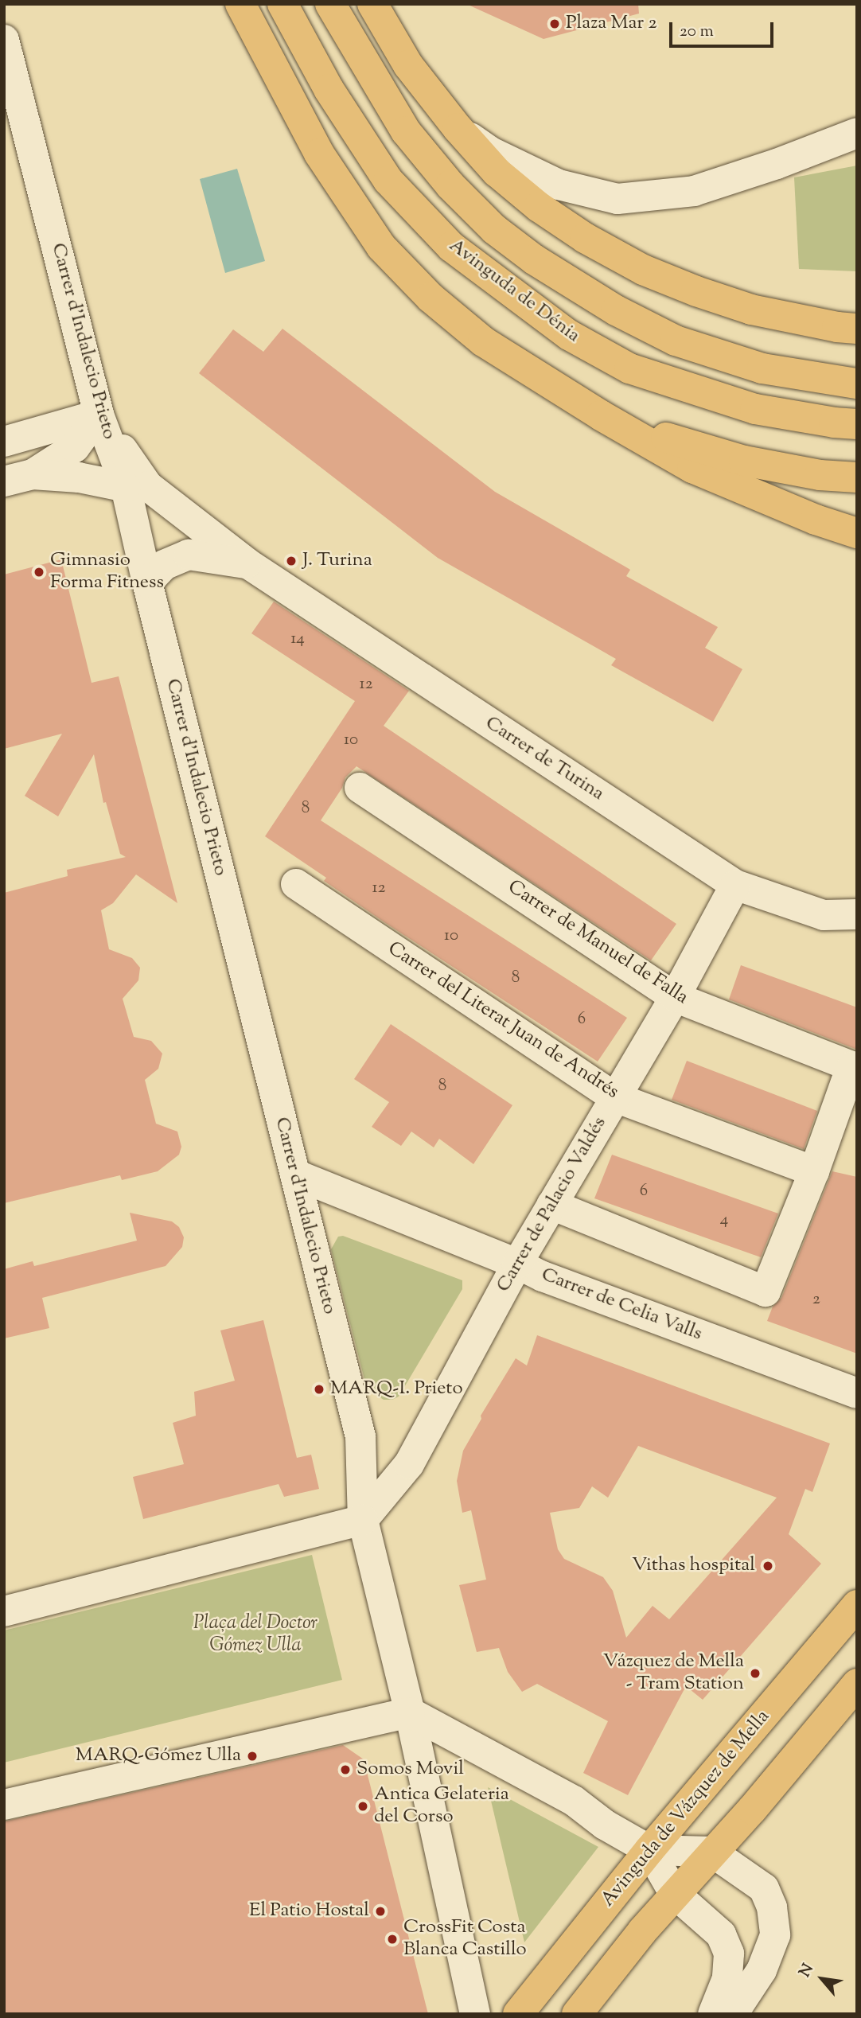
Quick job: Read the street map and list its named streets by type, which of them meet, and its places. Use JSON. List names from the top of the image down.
{
  "streets": {
    "main road": ["Avinguda de Dénia", "Avinguda de Vázquez de Mella"],
    "street": [
      "Carrer d'Indalecio Prieto",
      "Carrer de Turina",
      "Carrer de Manuel de Falla",
      "Carrer del Literat Juan de Andrés",
      "Carrer de Palacio Valdés",
      "Carrer de Celia Valls"
    ]
  },
  "crossings": [
    ["Carrer d'Indalecio Prieto", "Carrer de Turina"],
    ["Carrer d'Indalecio Prieto", "Carrer de Palacio Valdés"],
    ["Carrer d'Indalecio Prieto", "Carrer de Celia Valls"],
    ["Carrer de Turina", "Carrer de Palacio Valdés"],
    ["Carrer de Manuel de Falla", "Carrer del Literat Juan de Andrés"],
    ["Carrer de Manuel de Falla", "Carrer de Palacio Valdés"],
    ["Carrer del Literat Juan de Andrés", "Carrer de Palacio Valdés"],
    ["Carrer de Palacio Valdés", "Carrer de Celia Valls"]
  ],
  "parks": ["Plaça del Doctor Gómez Ulla"],
  "places": [
    "Plaza Mar 2",
    "J. Turina",
    "Gimnasio Forma Fitness",
    "MARQ-I. Prieto",
    "Vithas hospital",
    "Vázquez de Mella - Tram Station",
    "MARQ-Gómez Ulla",
    "Somos Movil",
    "Antica Gelateria del Corso",
    "El Patio Hostal",
    "CrossFit Costa Blanca Castillo"
  ],
  "house_numbers": [
    "14",
    "12",
    "10",
    "8",
    "12",
    "10",
    "8",
    "6",
    "8",
    "6",
    "4",
    "2"
  ],
  "scale_bar": "20 m",
  "north": "top left"
}
